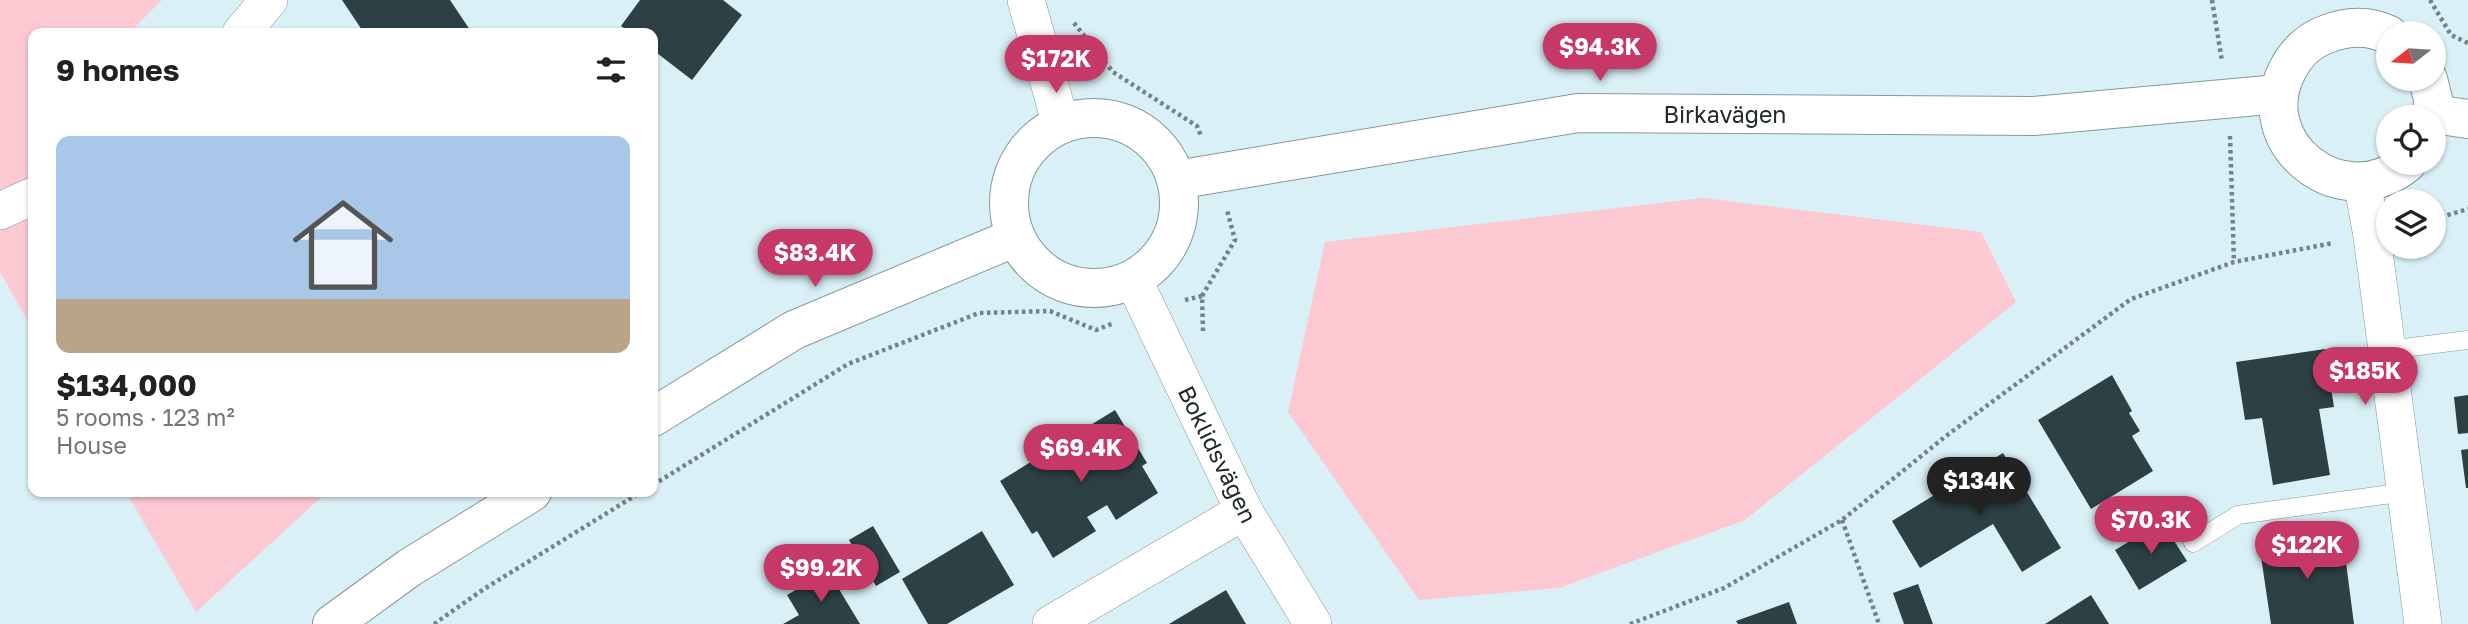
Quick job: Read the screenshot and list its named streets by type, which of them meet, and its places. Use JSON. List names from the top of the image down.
{
  "streets": {
    "street": ["Birkavägen", "Boklidsvägen"]
  },
  "crossings": [
    ["Birkavägen", "Boklidsvägen"]
  ],
  "north": "left",
  "page": {
    "price": [
      "$94.3K",
      "$172K",
      "$83.4K",
      "$185K",
      "$69.4K",
      "$134K",
      "$70.3K",
      "$122K",
      "$99.2K"
    ],
    "heading": "9 homes",
    "list": [
      {
        "name": "$134,000",
        "note": "5 rooms · 123 m² · House"
      }
    ]
  }
}
